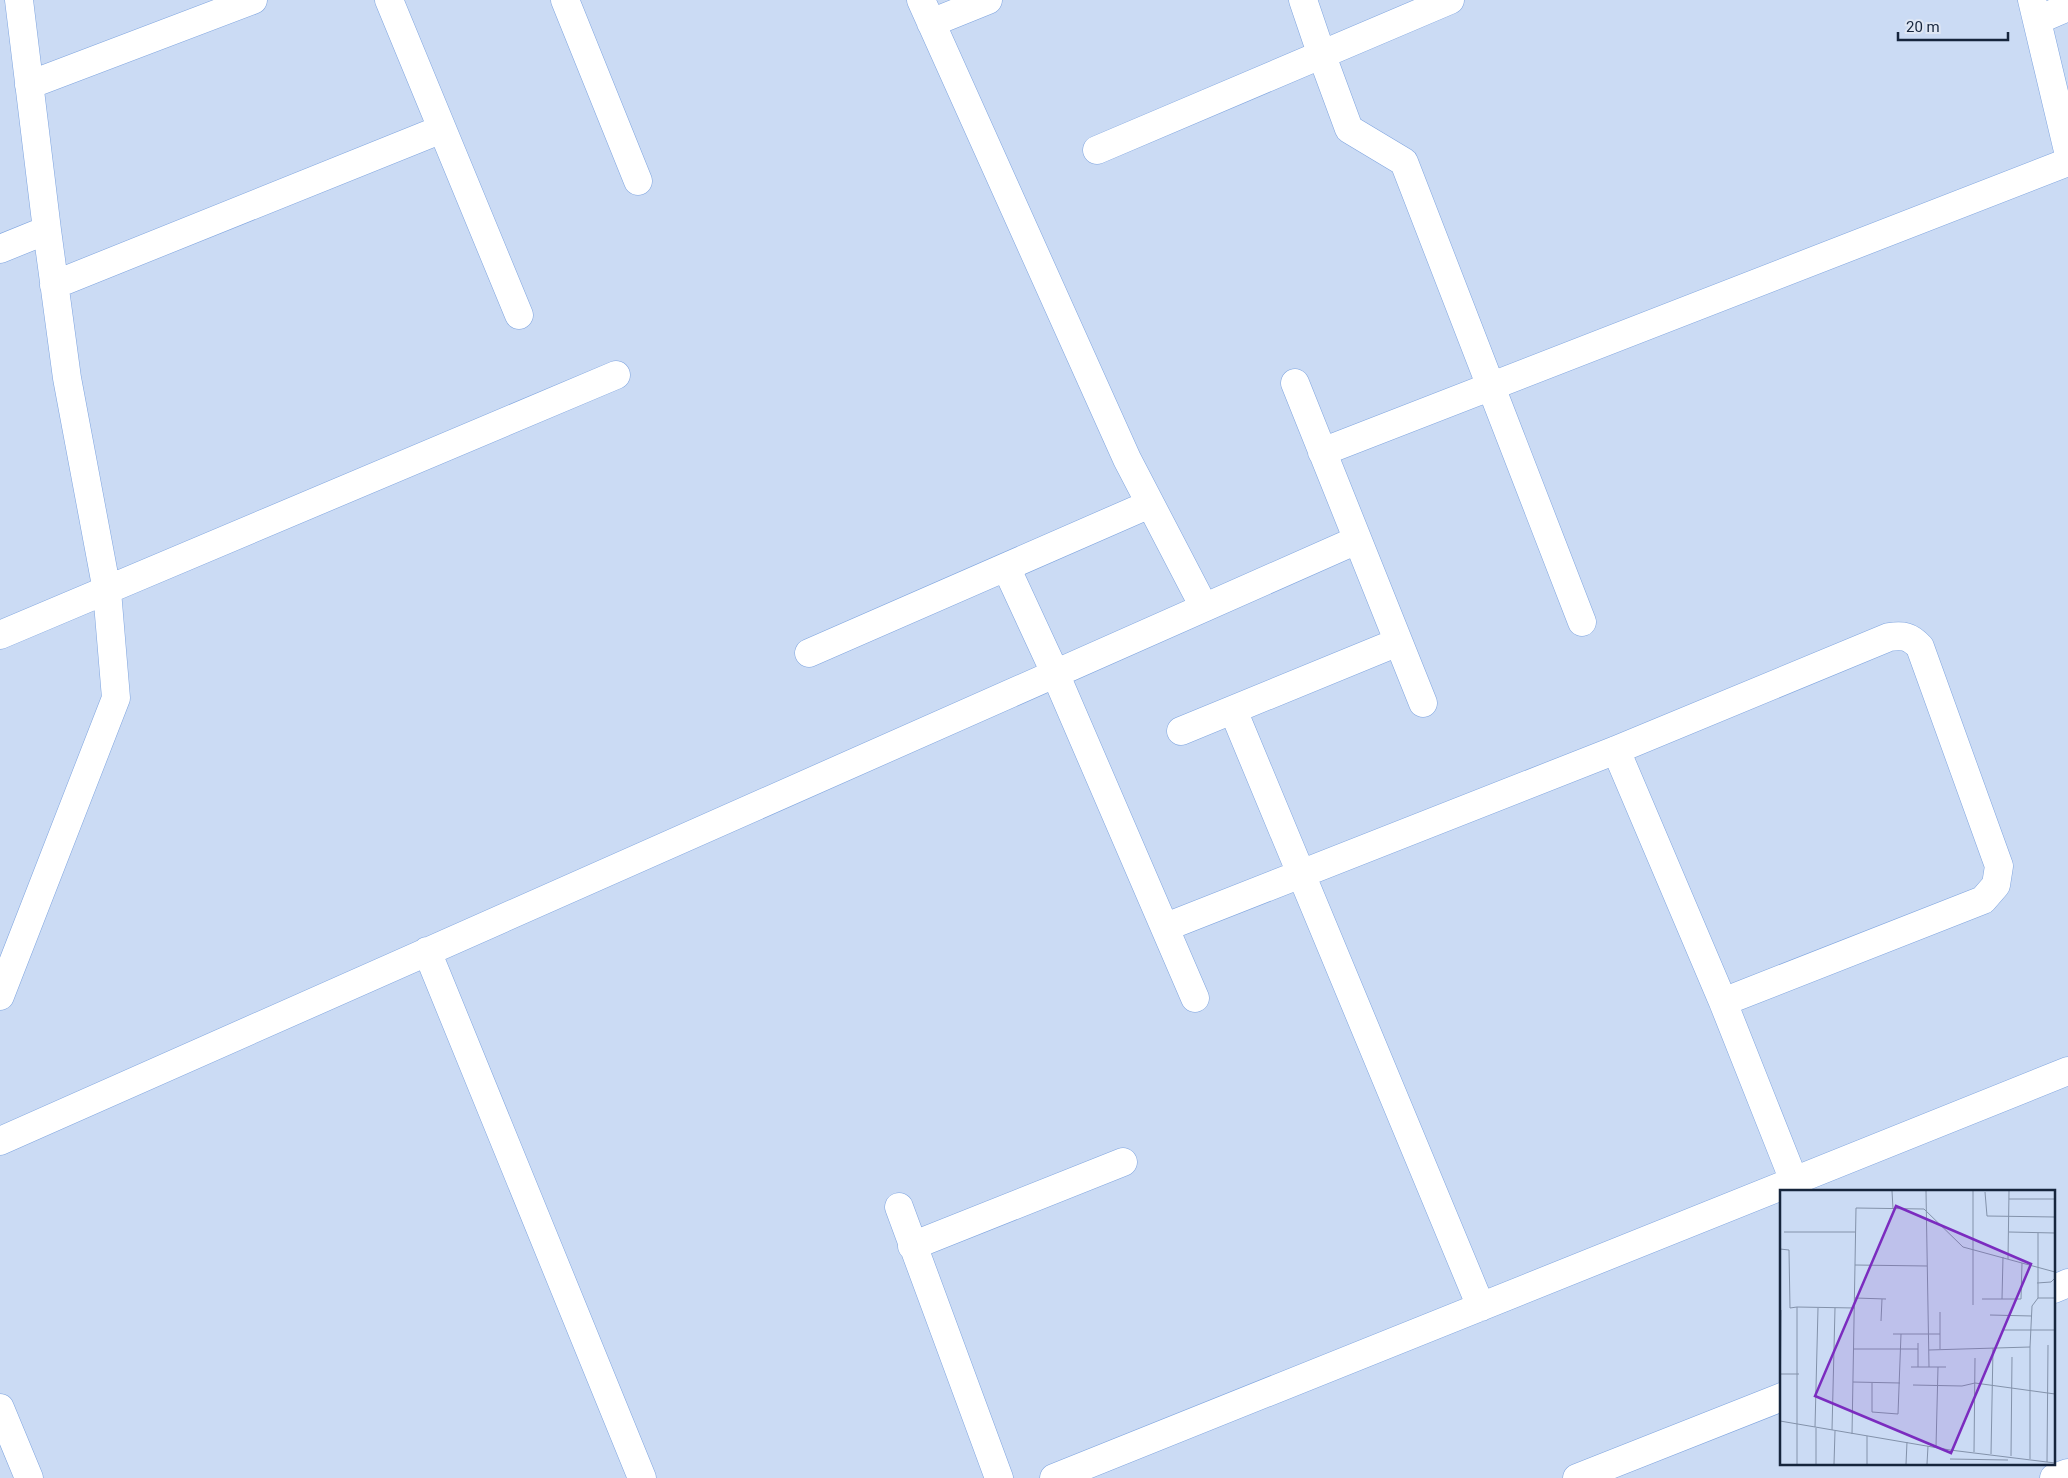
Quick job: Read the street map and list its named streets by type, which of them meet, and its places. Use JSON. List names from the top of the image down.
{
  "scale_bar": "20 m"
}
